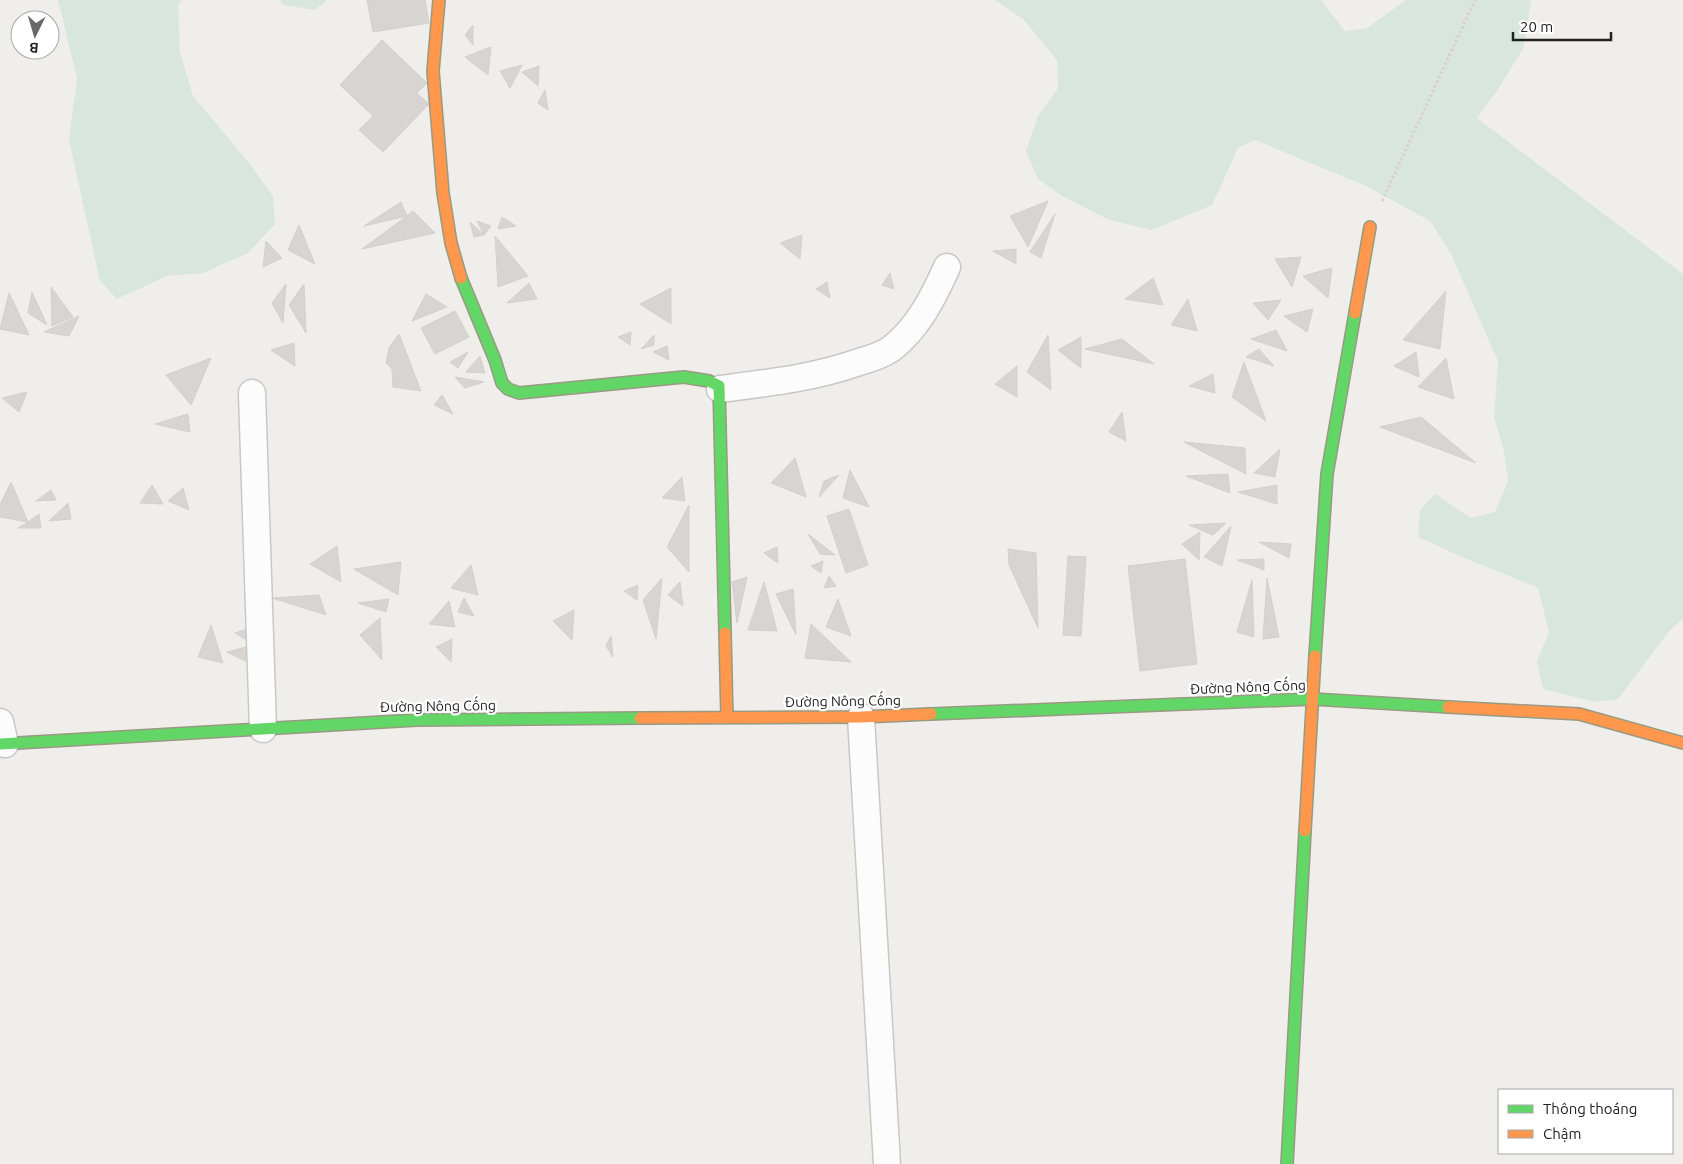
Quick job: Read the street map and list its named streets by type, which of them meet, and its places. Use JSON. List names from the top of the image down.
{
  "streets": {
    "street": ["Đường Nông Cống"]
  },
  "legend": ["Thông thoáng", "Chậm"],
  "scale_bar": "20 m",
  "north": "bottom"
}
